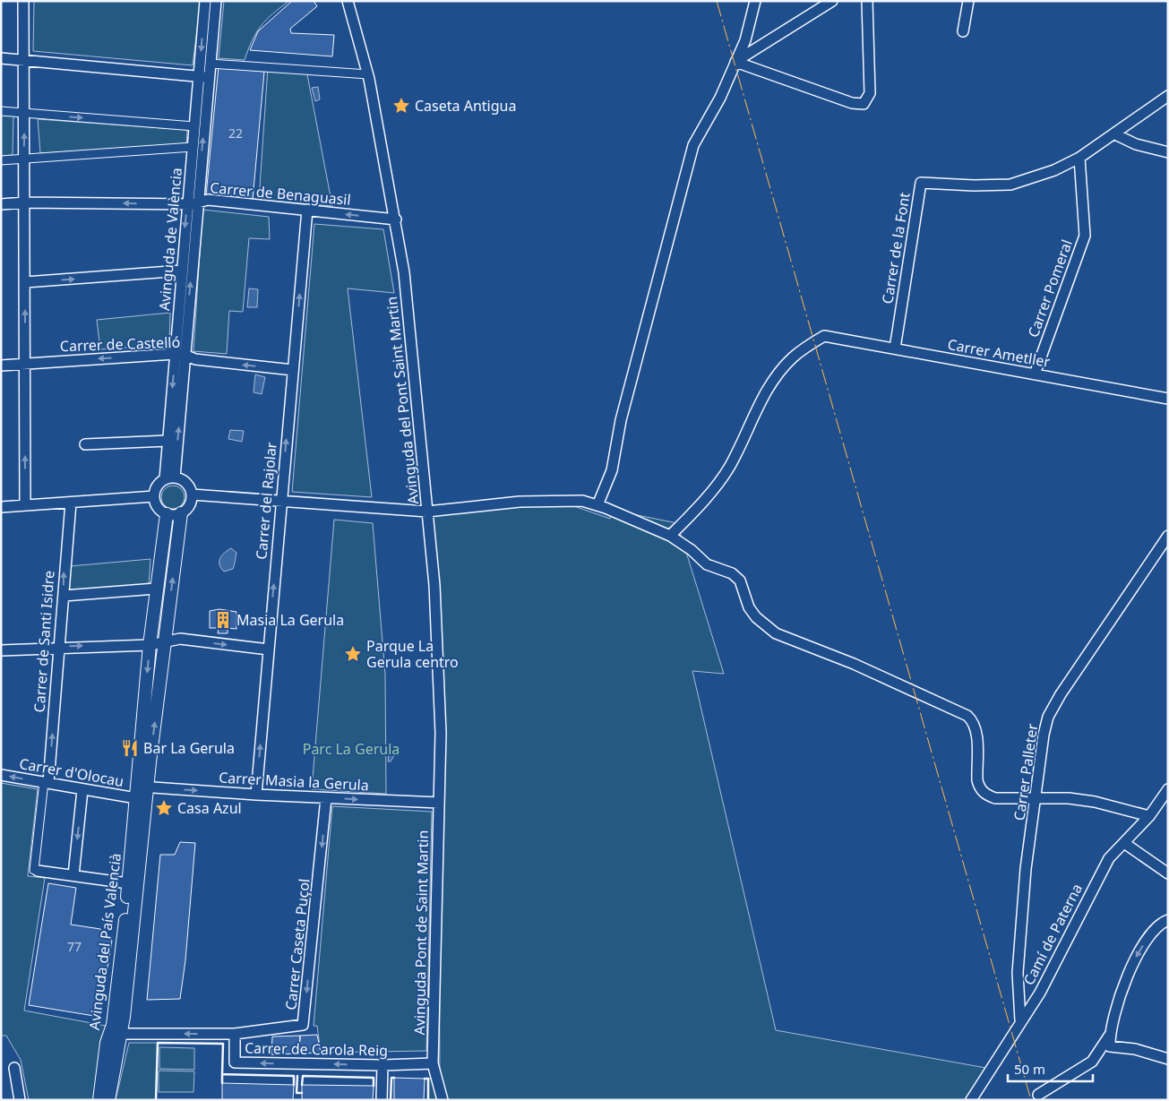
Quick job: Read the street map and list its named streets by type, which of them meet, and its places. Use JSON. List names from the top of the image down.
{
  "streets": {
    "street": [
      "Carrer de Benaguasil",
      "Avinguda de València",
      "Carrer de la Font",
      "Carrer Pomeral",
      "Carrer de Castelló",
      "Carrer Ametller",
      "Avinguda del Pont Saint Martin",
      "Carrer del Rajolar",
      "Carrer de Santi Isidre",
      "Carrer d'Olocau",
      "Carrer Palleter",
      "Carrer Masia la Gerula",
      "Avinguda Pont de Saint Martin",
      "Camí de Paterna",
      "Avinguda del País Valencià",
      "Carrer Caseta Puçol",
      "Carrer de Carola Reig"
    ]
  },
  "crossings": [
    ["Carrer de Benaguasil", "Avinguda de València"],
    ["Carrer de Benaguasil", "Avinguda del Pont Saint Martin"],
    ["Carrer de Benaguasil", "Carrer del Rajolar"],
    ["Avinguda de València", "Carrer de Castelló"],
    ["Avinguda de València", "Avinguda del País Valencià"],
    ["Carrer de la Font", "Carrer Pomeral"],
    ["Carrer de la Font", "Carrer Ametller"],
    ["Carrer Pomeral", "Carrer Ametller"],
    ["Carrer de Castelló", "Carrer del Rajolar"],
    ["Avinguda del Pont Saint Martin", "Carrer Masia la Gerula"],
    ["Avinguda del Pont Saint Martin", "Avinguda Pont de Saint Martin"],
    ["Carrer del Rajolar", "Carrer Masia la Gerula"],
    ["Carrer de Santi Isidre", "Carrer d'Olocau"],
    ["Carrer d'Olocau", "Carrer Masia la Gerula"],
    ["Carrer d'Olocau", "Avinguda del País Valencià"],
    ["Carrer Palleter", "Camí de Paterna"],
    ["Carrer Masia la Gerula", "Avinguda Pont de Saint Martin"],
    ["Carrer Masia la Gerula", "Avinguda del País Valencià"],
    ["Carrer Masia la Gerula", "Carrer Caseta Puçol"],
    ["Avinguda Pont de Saint Martin", "Carrer de Carola Reig"],
    ["Avinguda del País Valencià", "Carrer de Carola Reig"],
    ["Carrer Caseta Puçol", "Carrer de Carola Reig"]
  ],
  "one_way": [
    "Carrer del Rajolar",
    "Carrer de Santi Isidre",
    "Carrer Masia la Gerula",
    "Carrer Caseta Puçol",
    "Carrer de Carola Reig"
  ],
  "parks": ["Parc La Gerula"],
  "places": {
    "place": ["Caseta Antigua", "Parque La Gerula centro", "Casa Azul"],
    "building": ["Masia La Gerula"],
    "restaurant": ["Bar La Gerula"]
  },
  "house_numbers": ["22", "77"],
  "scale_bar": "50 m"
}
